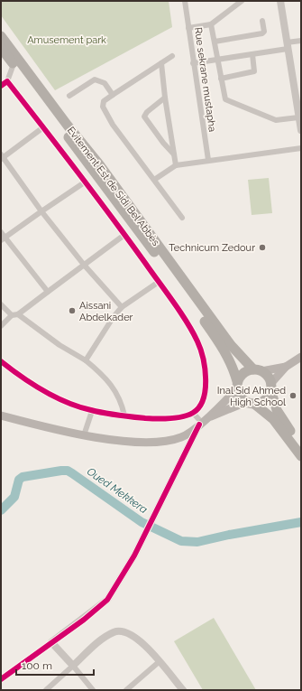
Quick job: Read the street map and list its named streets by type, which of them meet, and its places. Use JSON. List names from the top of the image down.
{
  "streets": {
    "highway": ["Evitement Est de Sidi Bel Abbès"],
    "street": ["Rue sekrane mustapha"]
  },
  "water": ["Oued Mekkera"],
  "parks": ["Amusement park"],
  "places": ["Technicum Zedour", "Aissani Abdelkader", "Inal Sid Ahmed High School"],
  "scale_bar": "100 m"
}
